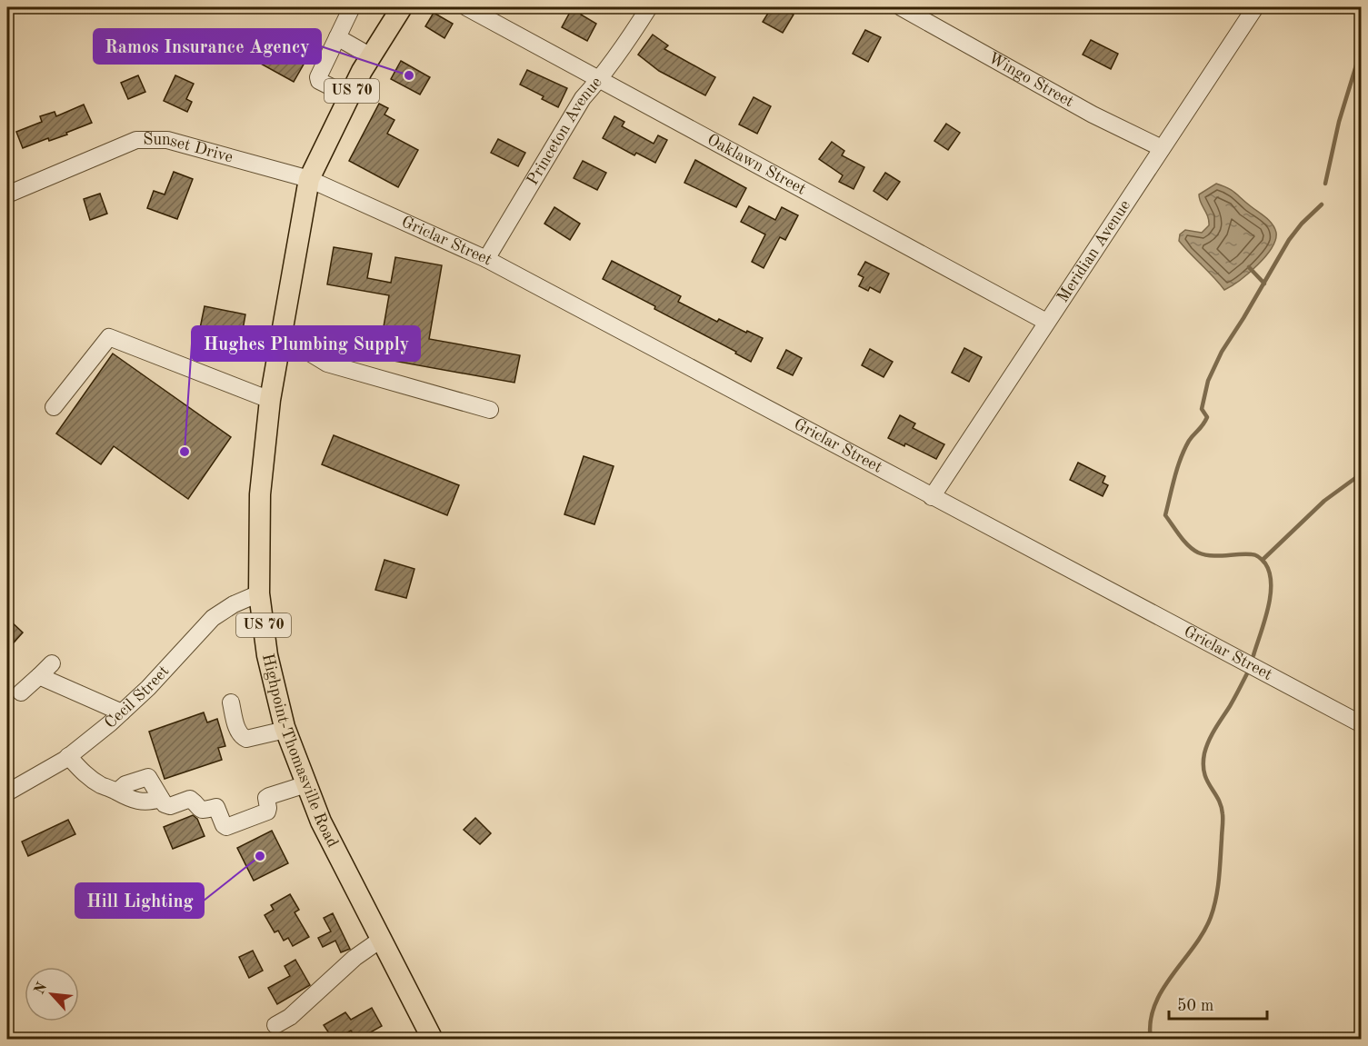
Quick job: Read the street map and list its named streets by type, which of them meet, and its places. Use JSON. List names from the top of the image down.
{
  "streets": {
    "main road": ["US 70", "Highpoint-Thomasville Road"],
    "street": [
      "Wingo Street",
      "Princeton Avenue",
      "Sunset Drive",
      "Oaklawn Street",
      "Griclar Street",
      "Meridian Avenue",
      "Cecil Street"
    ]
  },
  "crossings": [
    ["Wingo Street", "Meridian Avenue"],
    ["US 70", "Sunset Drive"],
    ["US 70", "Griclar Street"],
    ["US 70", "Highpoint-Thomasville Road"],
    ["Princeton Avenue", "Oaklawn Street"],
    ["Princeton Avenue", "Griclar Street"],
    ["Sunset Drive", "Griclar Street"],
    ["Sunset Drive", "Highpoint-Thomasville Road"],
    ["Oaklawn Street", "Meridian Avenue"],
    ["Griclar Street", "Meridian Avenue"],
    ["Griclar Street", "Highpoint-Thomasville Road"],
    ["Cecil Street", "Highpoint-Thomasville Road"]
  ],
  "places": ["Ramos Insurance Agency", "Hughes Plumbing Supply", "Hill Lighting"],
  "scale_bar": "50 m",
  "north": "top left"
}
